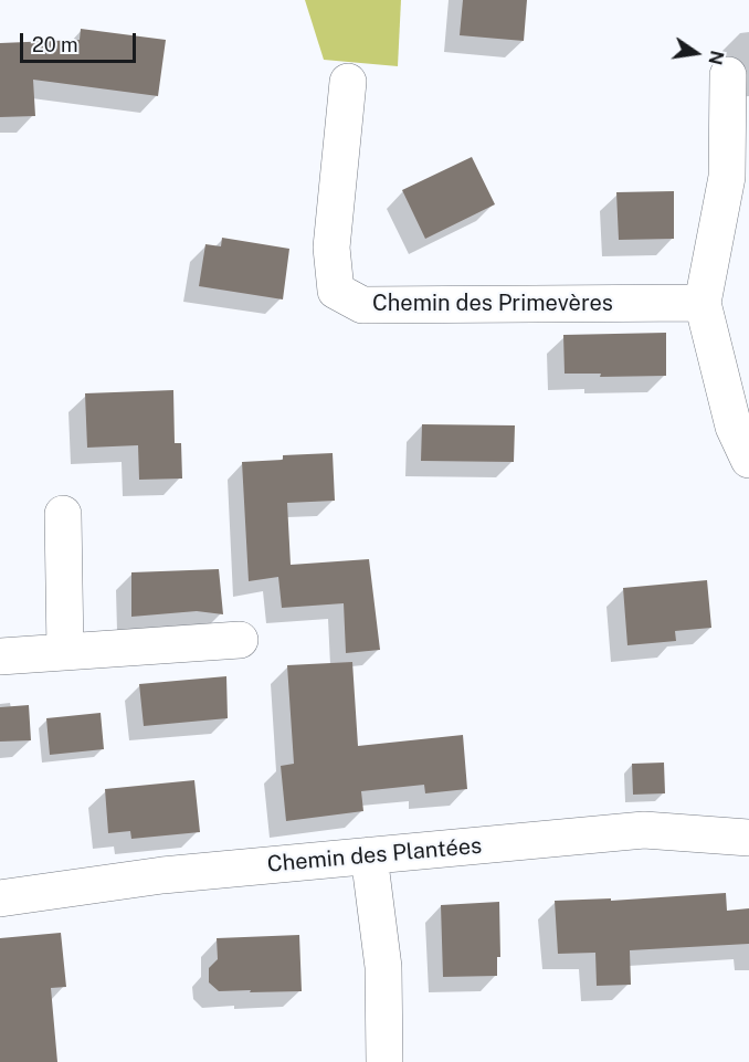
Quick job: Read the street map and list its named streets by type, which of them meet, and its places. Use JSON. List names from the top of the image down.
{
  "streets": {
    "street": ["Chemin des Primevères", "Chemin des Plantées"]
  },
  "scale_bar": "20 m",
  "north": "right"
}
